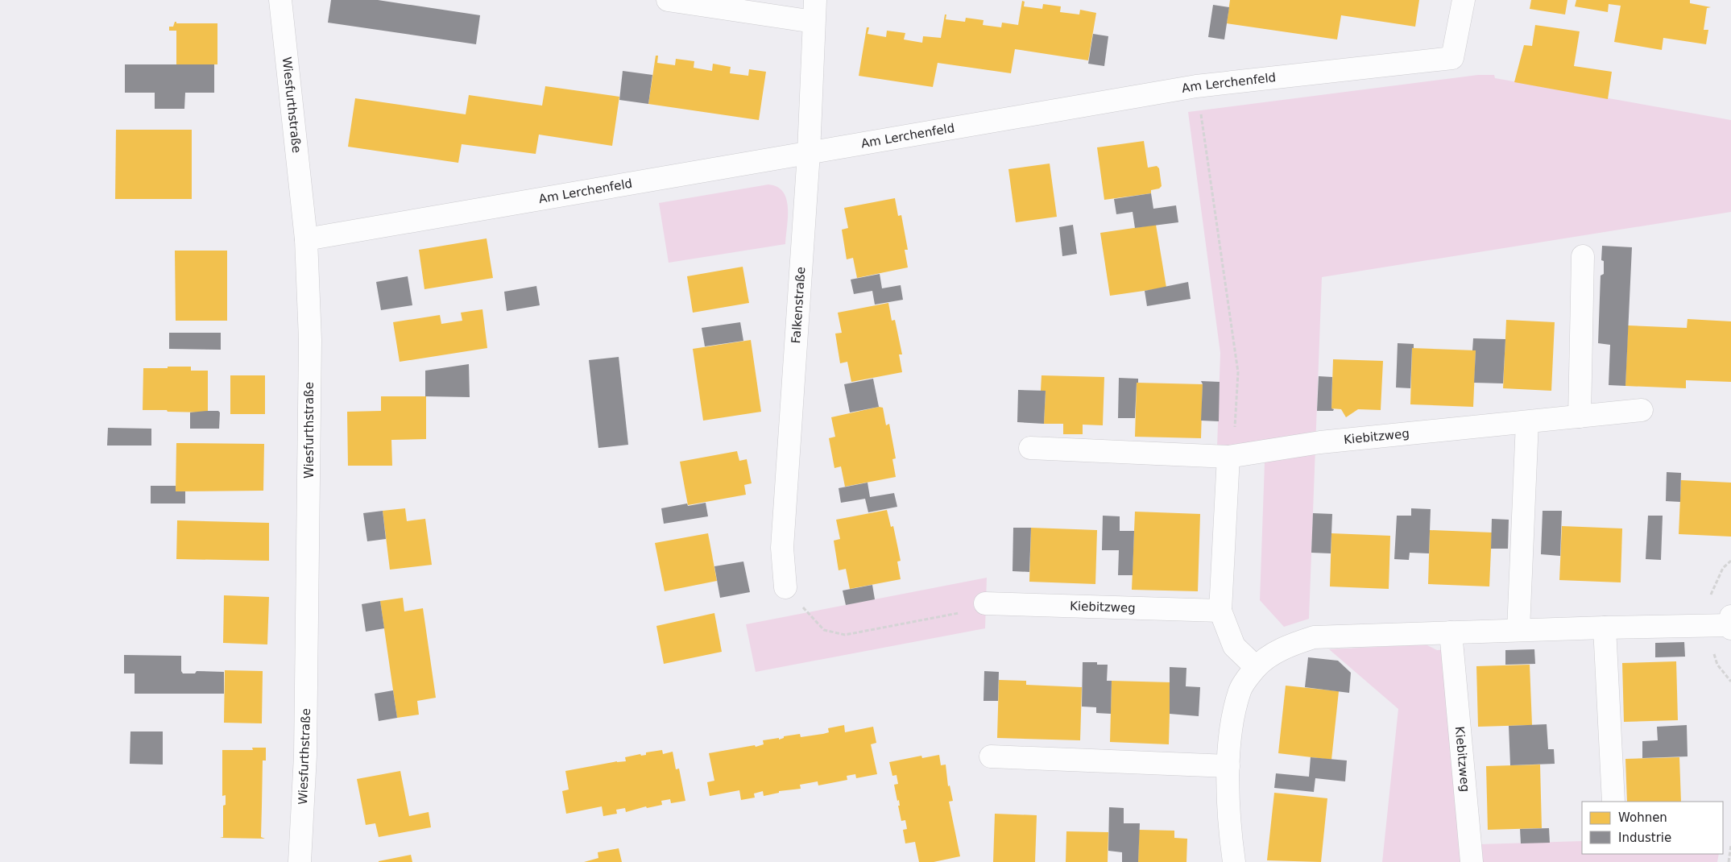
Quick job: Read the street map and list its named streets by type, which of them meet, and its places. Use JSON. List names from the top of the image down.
{
  "streets": {
    "street": [
      "Am Lerchenfeld",
      "Wiesfurthstraße",
      "Falkenstraße",
      "Kiebitzweg"
    ]
  },
  "crossings": [
    ["Am Lerchenfeld", "Wiesfurthstraße"],
    ["Am Lerchenfeld", "Falkenstraße"]
  ],
  "legend": ["Wohnen", "Industrie"]
}
